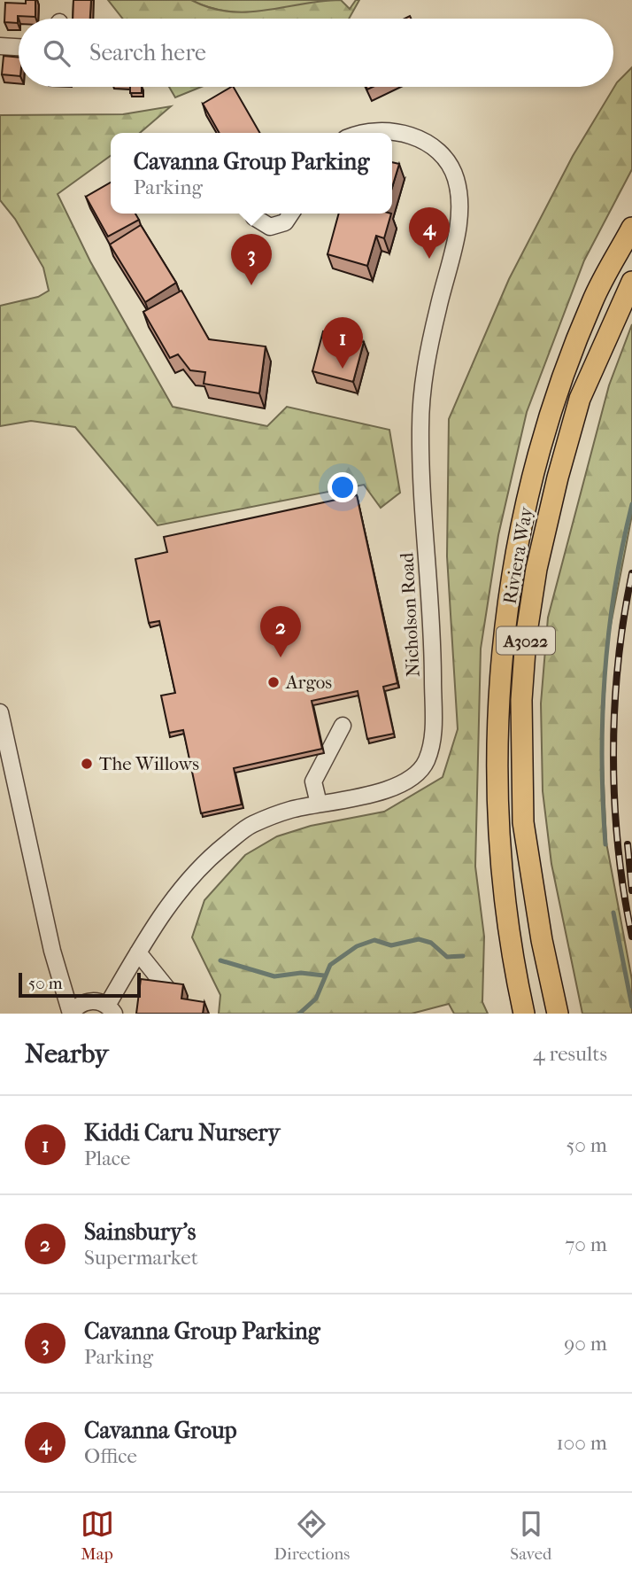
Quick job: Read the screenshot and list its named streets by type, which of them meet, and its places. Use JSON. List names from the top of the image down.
{
  "streets": {
    "main road": ["Riviera Way", "A3022"],
    "street": ["Nicholson Road"]
  },
  "places": ["Argos", "The Willows"],
  "scale_bar": "50 m",
  "page": {
    "search": "Search here",
    "popup": ["Cavanna Group Parking", "Parking"],
    "pins": [
      "4",
      "3",
      "1",
      "2"
    ],
    "scale": "50 m",
    "heading": ["Nearby", "4 results"],
    "list": [
      {
        "mark": "1",
        "name": "Kiddi Caru Nursery",
        "note": "Place",
        "value": "50 m"
      },
      {
        "mark": "2",
        "name": "Sainsbury's",
        "note": "Supermarket",
        "value": "70 m"
      },
      {
        "mark": "3",
        "name": "Cavanna Group Parking",
        "note": "Parking",
        "value": "90 m"
      },
      {
        "mark": "4",
        "name": "Cavanna Group",
        "note": "Office",
        "value": "100 m"
      }
    ],
    "nav": ["Map", "Directions", "Saved"]
  }
}
